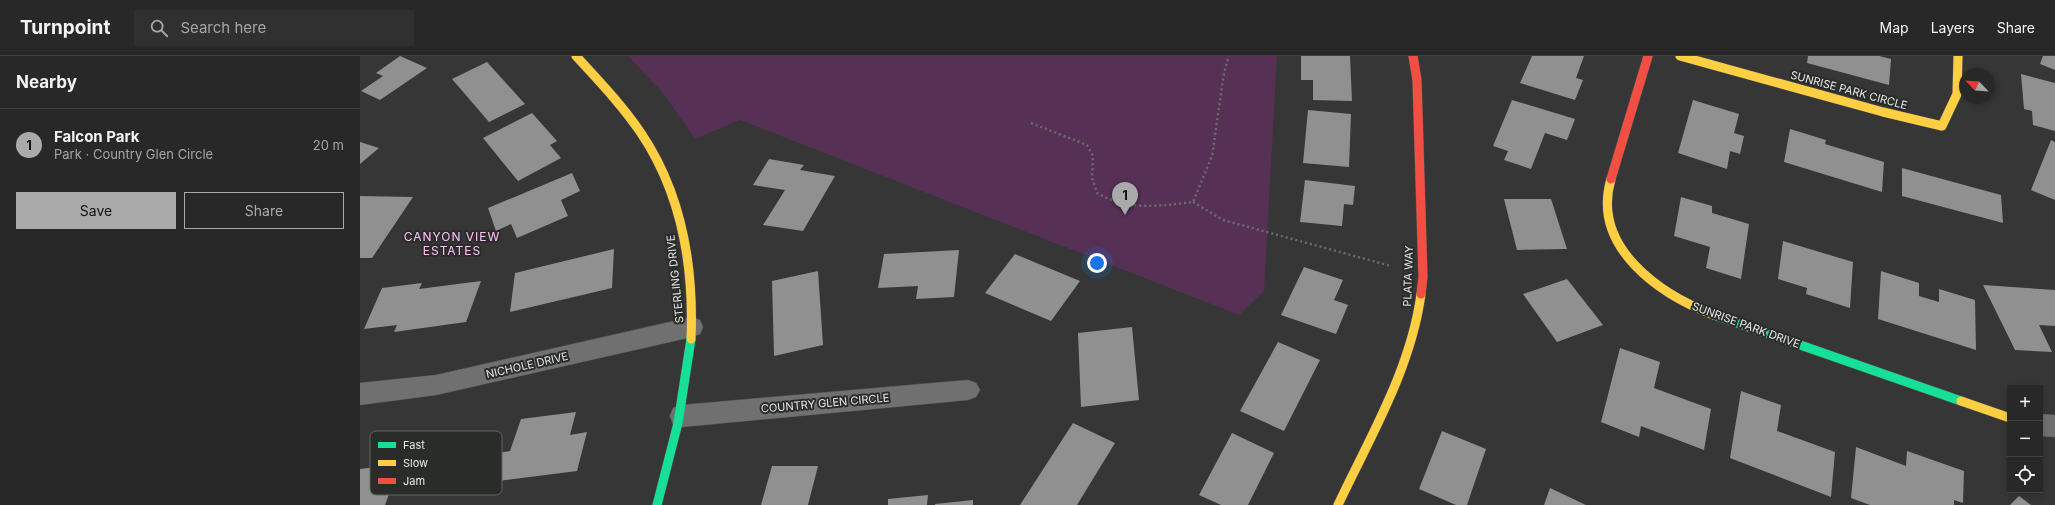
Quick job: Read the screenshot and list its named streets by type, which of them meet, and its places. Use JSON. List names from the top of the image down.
{
  "streets": {
    "street": [
      "SUNRISE PARK CIRCLE",
      "PLATA WAY",
      "STERLING DRIVE",
      "SUNRISE PARK DRIVE",
      "NICHOLE DRIVE",
      "COUNTRY GLEN CIRCLE"
    ]
  },
  "crossings": [
    ["STERLING DRIVE", "NICHOLE DRIVE"],
    ["STERLING DRIVE", "COUNTRY GLEN CIRCLE"]
  ],
  "districts": ["CANYON VIEW ESTATES"],
  "legend": ["Fast", "Slow", "Jam"],
  "north": "top left",
  "page": {
    "header": "Turnpoint",
    "search": "Search here",
    "nav": ["Map", "Layers", "Share"],
    "heading": "Nearby",
    "list": [
      {
        "mark": "1",
        "name": "Falcon Park",
        "note": "Park · Country Glen Circle",
        "value": "20 m"
      }
    ],
    "buttons": ["Save", "Share"],
    "pins": "1",
    "map_buttons": ["+", "−"]
  }
}
